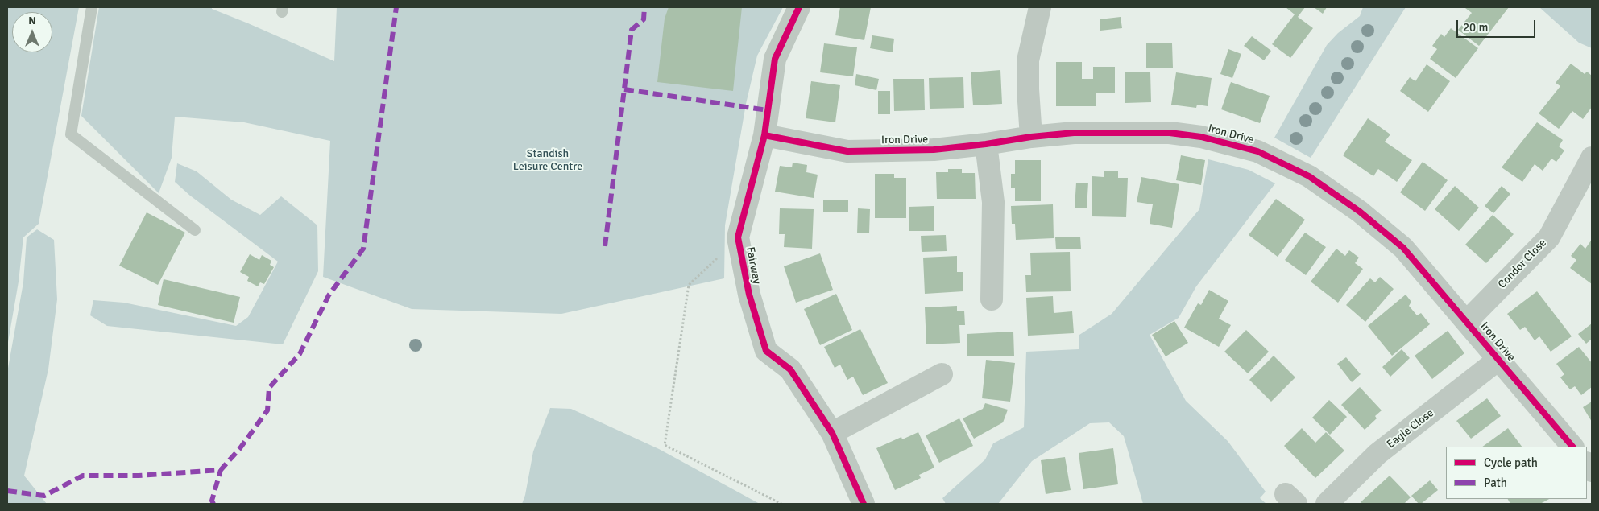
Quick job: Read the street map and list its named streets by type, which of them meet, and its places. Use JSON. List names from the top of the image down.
{
  "streets": {
    "street": [
      "Iron Drive",
      "Condor Close",
      "Fairway",
      "Eagle Close"
    ]
  },
  "crossings": [
    ["Iron Drive", "Condor Close"],
    ["Iron Drive", "Fairway"],
    ["Iron Drive", "Eagle Close"]
  ],
  "parks": ["Standish Leisure Centre"],
  "legend": ["Cycle path", "Path"],
  "scale_bar": "20 m",
  "north": "top"
}
